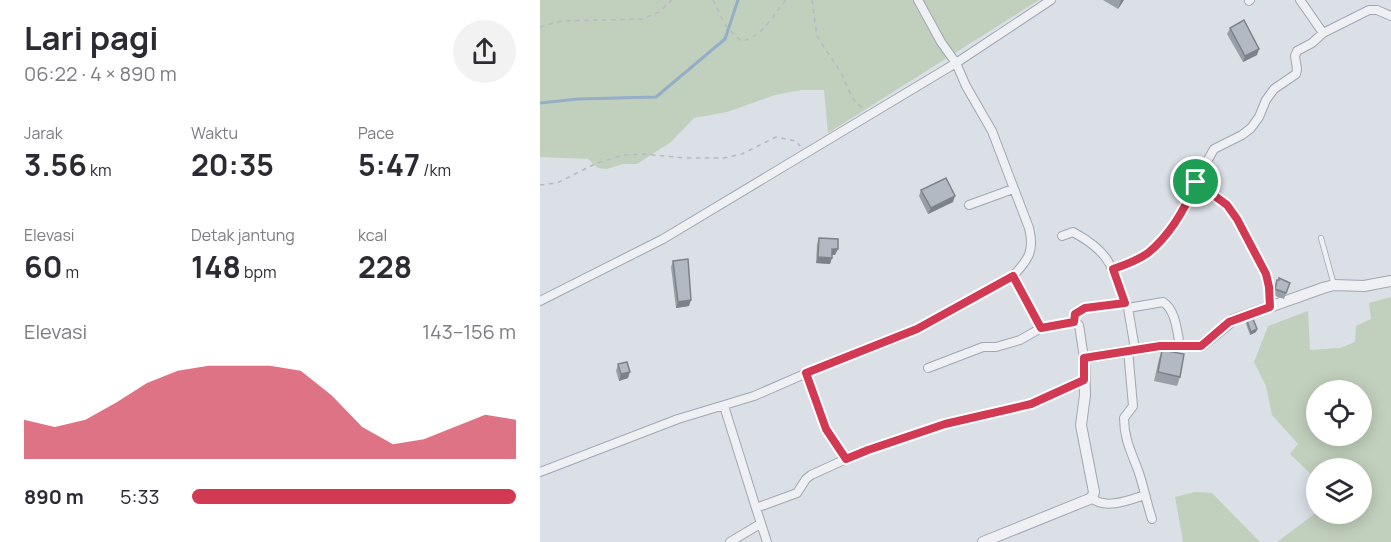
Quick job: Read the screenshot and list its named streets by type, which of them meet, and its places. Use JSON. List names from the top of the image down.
{
  "page": {
    "heading": ["Lari pagi", "06:22 · 4 × 890 m"],
    "stats": [
      ["Jarak", "3.56 km"],
      ["Waktu", "20:35"],
      ["Pace", "5:47 /km"],
      ["Elevasi", "60 m"],
      ["Detak jantung", "148 bpm"],
      ["kcal", "228"]
    ],
    "chart": ["Elevasi", "143–156 m"],
    "list": [
      {
        "name": "890 m",
        "note": "5:33"
      }
    ]
  }
}
